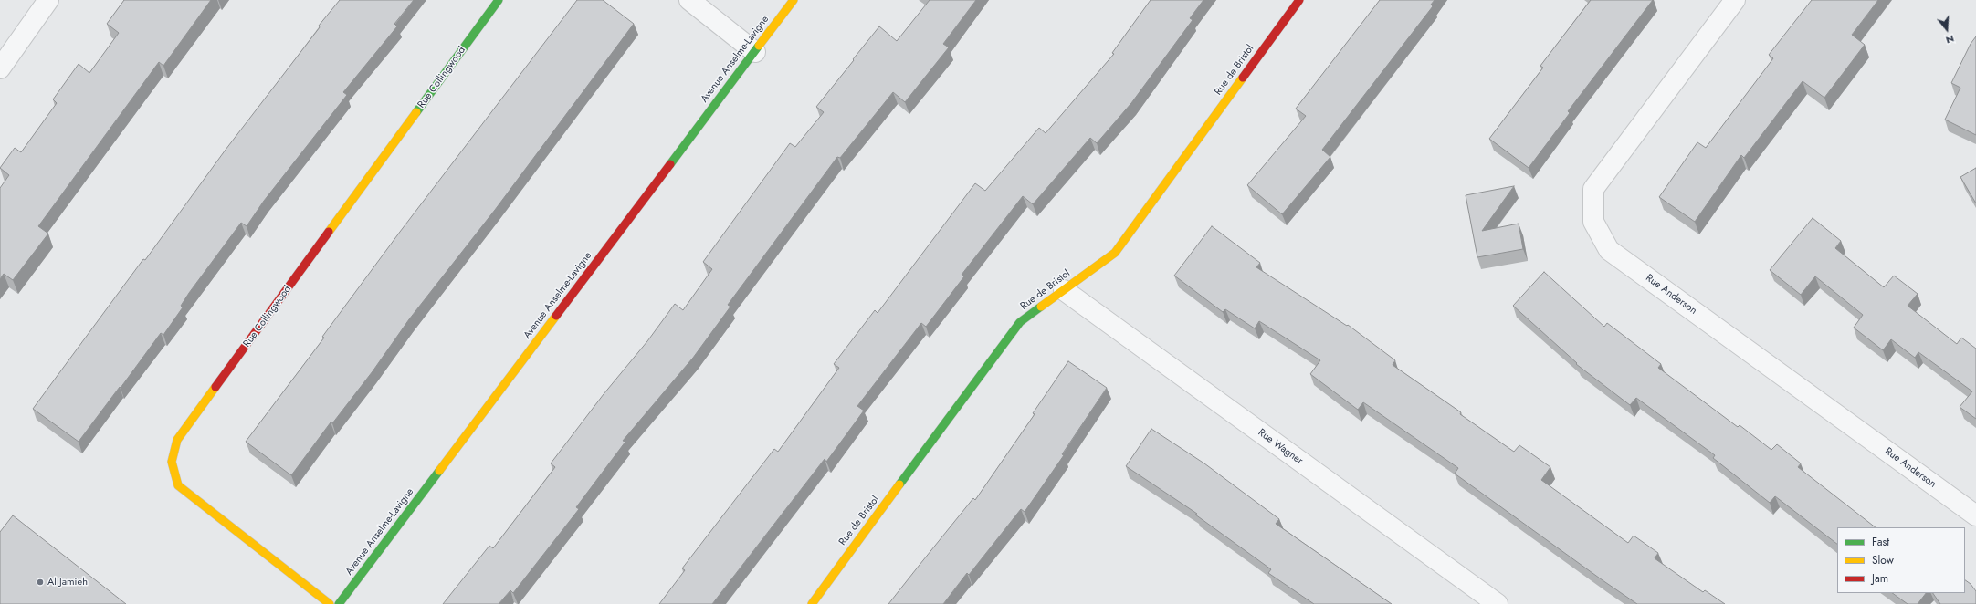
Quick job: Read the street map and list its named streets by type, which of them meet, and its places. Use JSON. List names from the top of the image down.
{
  "streets": {
    "street": [
      "Avenue Anselme-Lavigne",
      "Rue de Bristol",
      "Rue Collingwood",
      "Rue Anderson",
      "Rue Wagner"
    ]
  },
  "crossings": [
    ["Rue de Bristol", "Rue Wagner"]
  ],
  "places": ["Al Jamieh"],
  "legend": ["Fast", "Slow", "Jam"],
  "north": "bottom"
}
